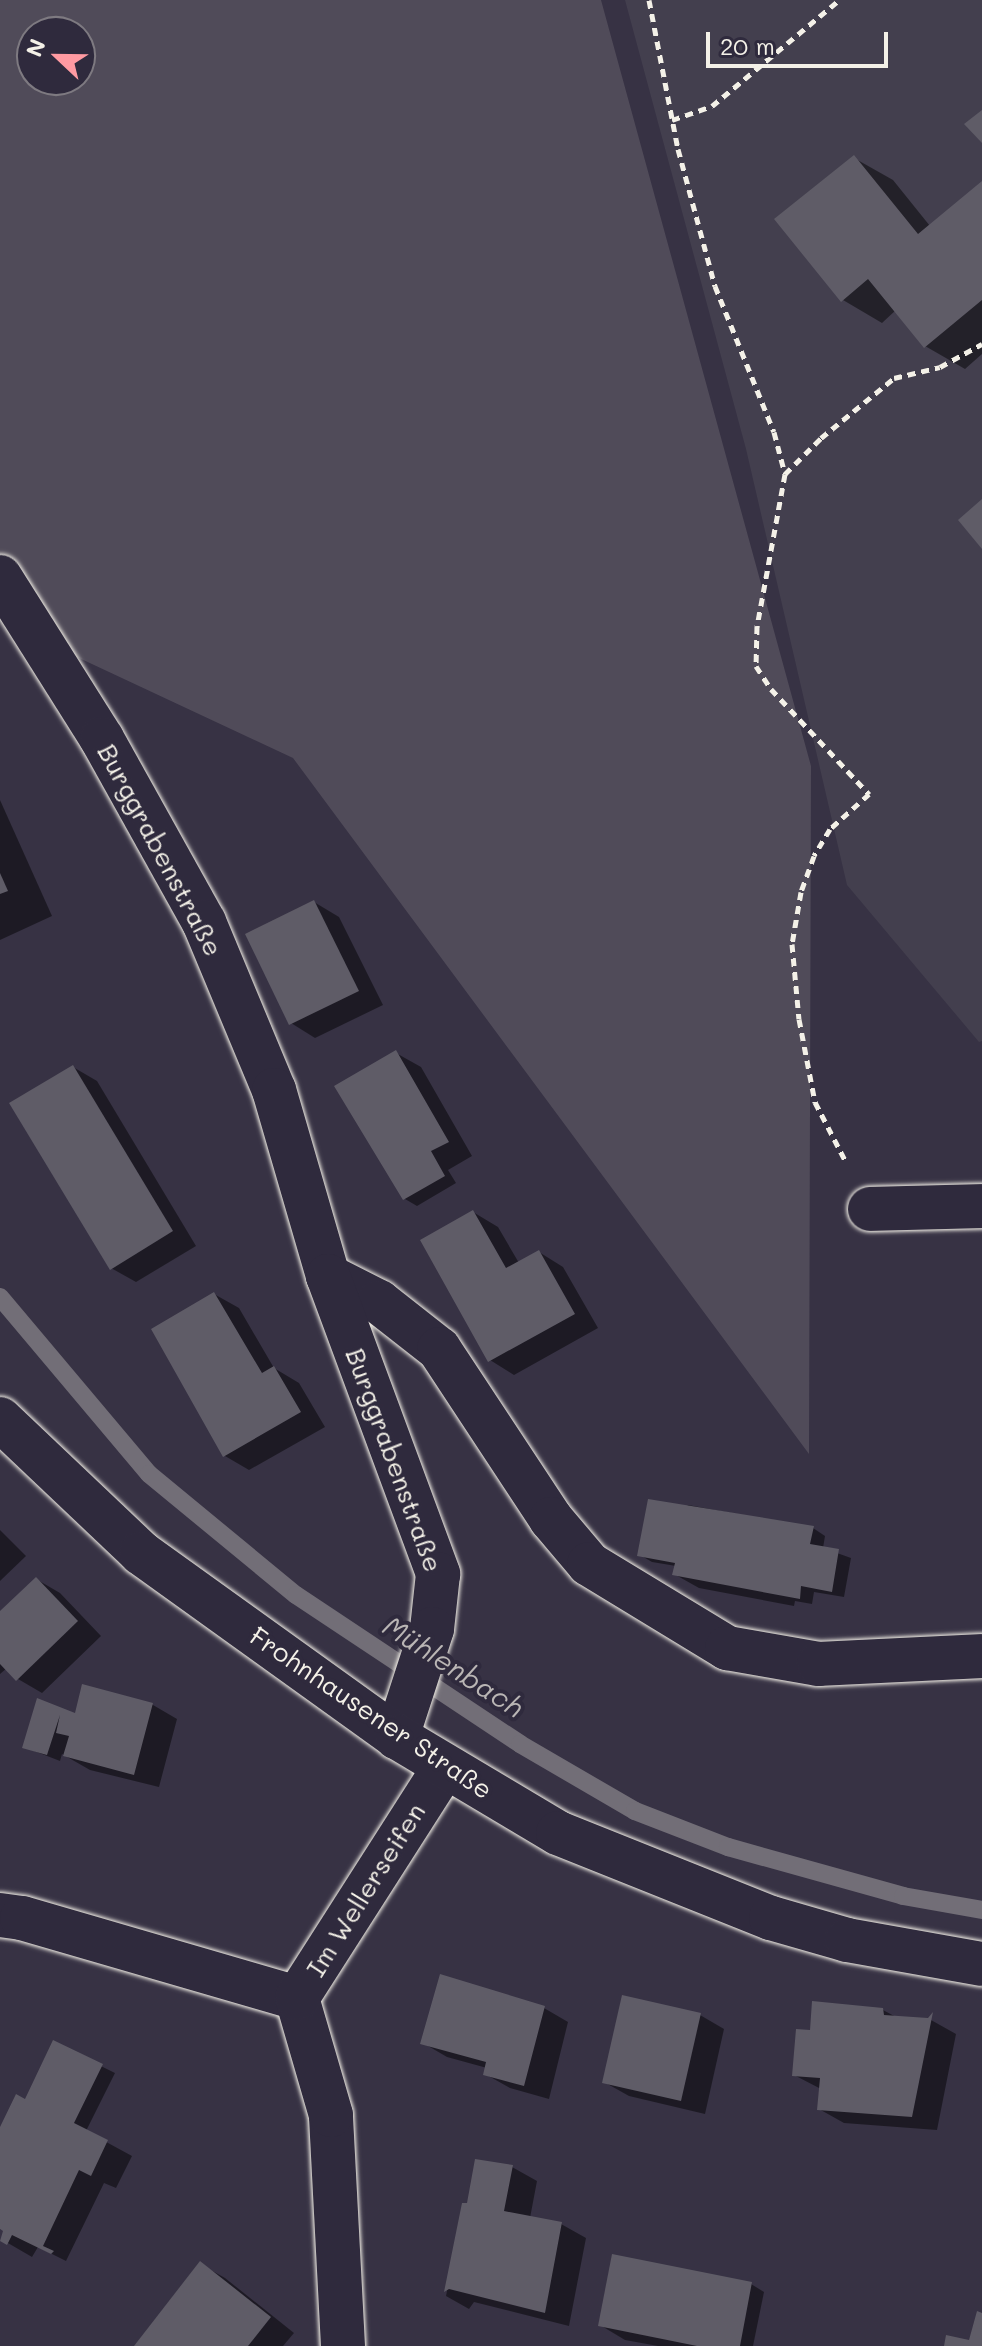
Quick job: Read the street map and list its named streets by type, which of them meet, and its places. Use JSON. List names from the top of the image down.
{
  "streets": {
    "street": ["Burggrabenstraße", "Frohnhausener Straße", "Im Wellerseifen"]
  },
  "crossings": [
    ["Burggrabenstraße", "Frohnhausener Straße"],
    ["Frohnhausener Straße", "Im Wellerseifen"]
  ],
  "water": ["Mühlenbach"],
  "scale_bar": "20 m",
  "north": "left"
}
